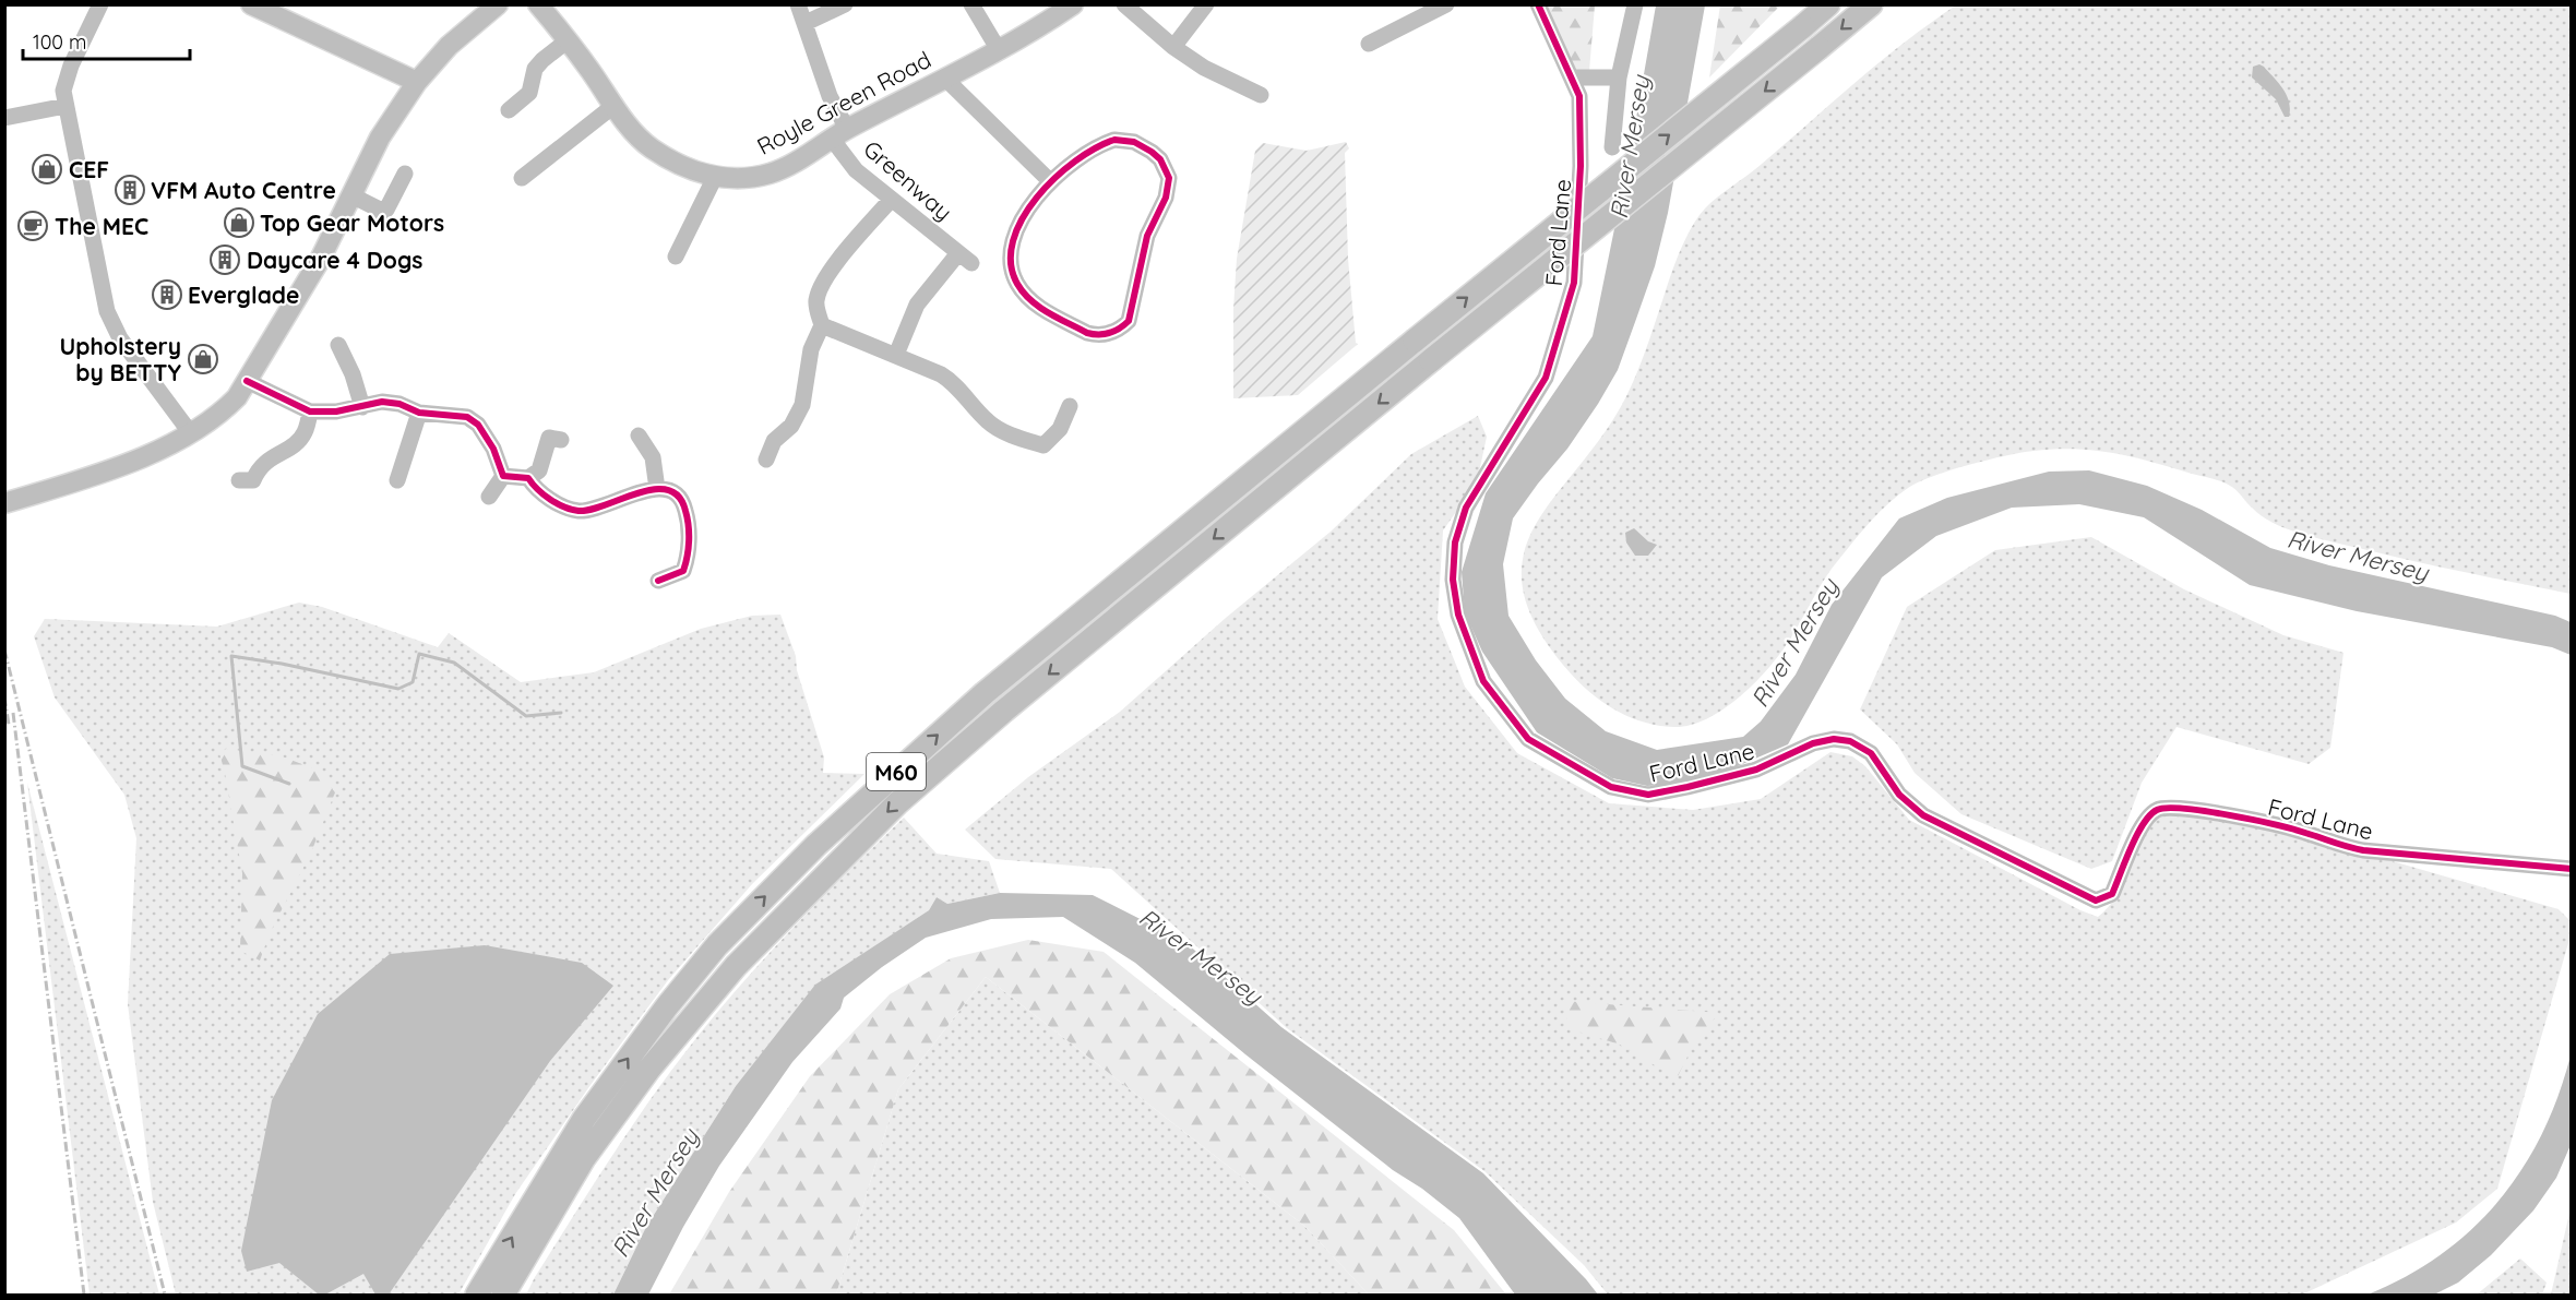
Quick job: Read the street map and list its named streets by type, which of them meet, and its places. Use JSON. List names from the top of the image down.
{
  "streets": {
    "highway": ["M60"],
    "main road": ["Royle Green Road"],
    "street": ["Greenway", "Ford Lane"]
  },
  "crossings": [
    ["Royle Green Road", "Greenway"]
  ],
  "water": ["River Mersey"],
  "places": {
    "shop": ["CEF", "Top Gear Motors", "Upholstery by BETTY"],
    "building": ["VFM Auto Centre", "Daycare 4 Dogs", "Everglade"],
    "cafe": ["The MEC"]
  },
  "scale_bar": "100 m"
}
